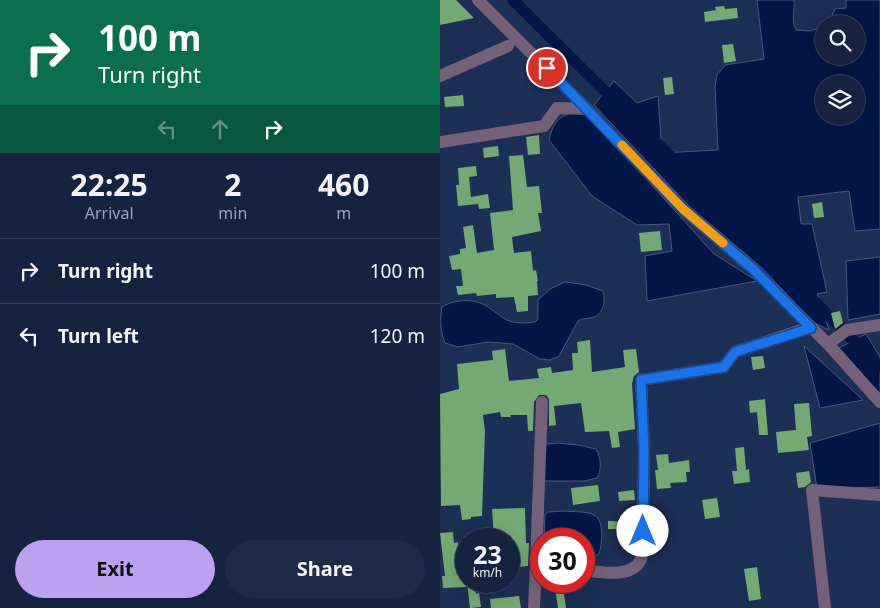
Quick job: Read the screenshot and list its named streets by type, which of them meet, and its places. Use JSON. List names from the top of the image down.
{
  "page": {
    "turn": ["100 m", "Turn right"],
    "eta": [
      "22:25",
      "Arrival",
      "2",
      "min",
      "460",
      "m"
    ],
    "list": [
      {
        "name": "Turn right",
        "value": "100 m"
      },
      {
        "name": "Turn left",
        "value": "120 m"
      }
    ],
    "speed": "23 km/h",
    "limit": "30",
    "buttons": ["Exit", "Share"]
  }
}
